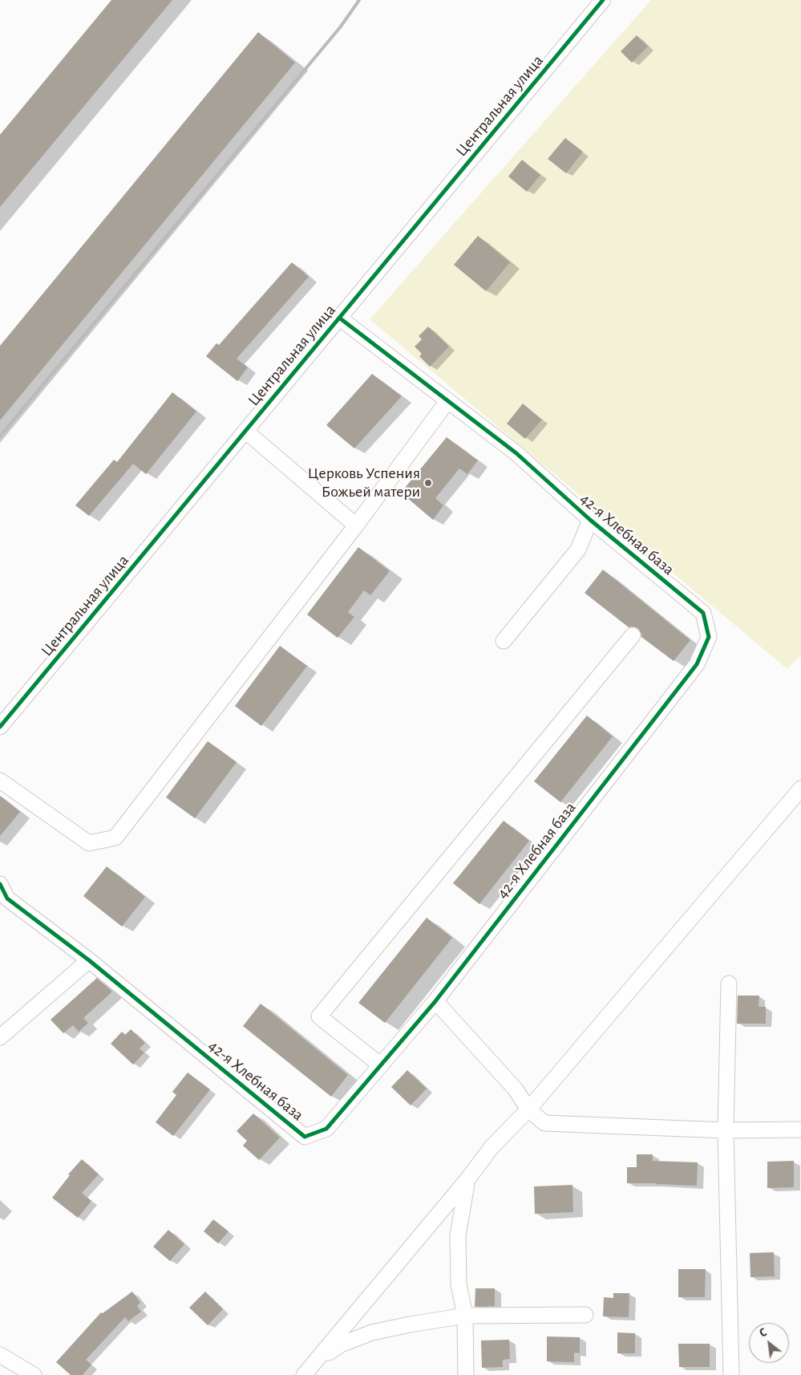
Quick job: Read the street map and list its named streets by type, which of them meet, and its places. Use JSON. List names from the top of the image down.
{
  "streets": {
    "street": ["Центральная улица", "42-я Хлебная база"]
  },
  "crossings": [
    ["Центральная улица", "42-я Хлебная база"]
  ],
  "places": ["Церковь Успения Божьей матери"],
  "north": "top left"
}
